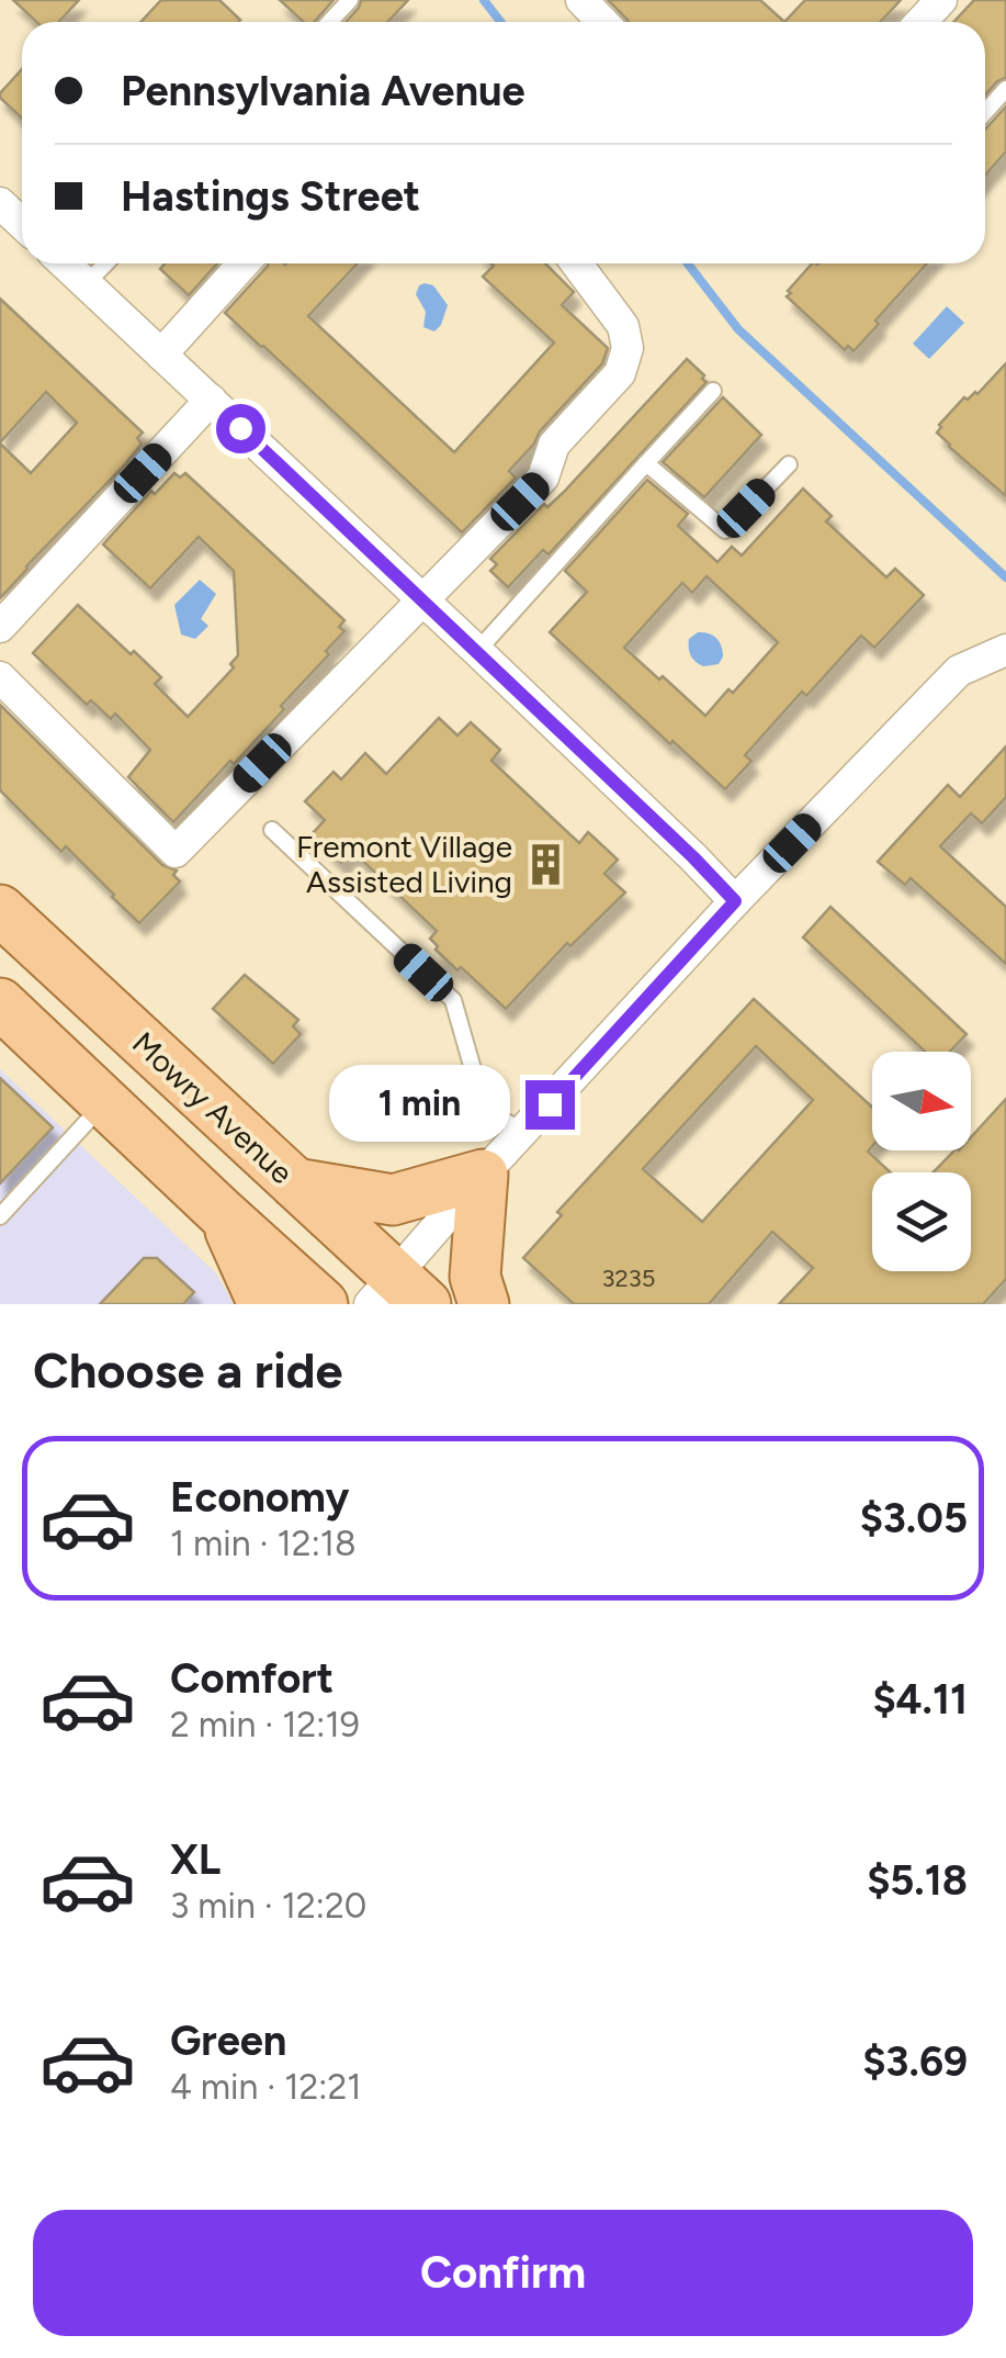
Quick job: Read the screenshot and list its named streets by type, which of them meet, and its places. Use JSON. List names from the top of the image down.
{
  "streets": {
    "main road": ["Mowry Avenue"]
  },
  "places": {
    "building": ["Fremont Village Assisted Living"]
  },
  "house_numbers": ["3235"],
  "north": "right",
  "page": {
    "banner": ["Pennsylvania Avenue", "Hastings Street"],
    "bubble": "1 min",
    "heading": "Choose a ride",
    "list": [
      {
        "name": "Economy",
        "note": "1 min · 12:18",
        "value": "$3.05"
      },
      {
        "name": "Comfort",
        "note": "2 min · 12:19",
        "value": "$4.11"
      },
      {
        "name": "XL",
        "note": "3 min · 12:20",
        "value": "$5.18"
      },
      {
        "name": "Green",
        "note": "4 min · 12:21",
        "value": "$3.69"
      }
    ],
    "buttons": "Confirm"
  }
}
